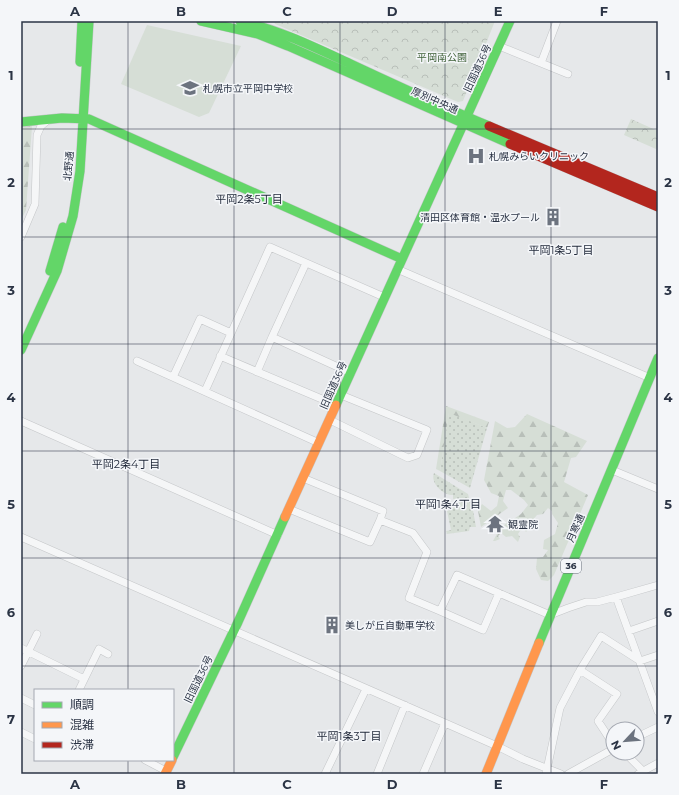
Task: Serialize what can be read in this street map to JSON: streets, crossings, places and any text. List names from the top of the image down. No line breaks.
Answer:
{"streets":{"main road":["旧国道36号","厚別中央通","北野通","月寒通","36"]},"crossings":[["旧国道36号","厚別中央通"]],"districts":["平岡2条5丁目","平岡1条5丁目","平岡2条4丁目","平岡1条4丁目","平岡1条3丁目"],"parks":["平岡南公園"],"places":{"school or university":["札幌市立平岡中学校"],"hospital":["札幌みらいクリニック"],"building":["清田区体育館・温水プール","美しが丘自動車学校"],"temple":["観霊院"]},"legend":["順調","混雑","渋滞"],"north":"bottom left","grid":{"columns":["A","B","C","D","E","F"],"rows":["1","2","3","4","5","6","7"]}}
